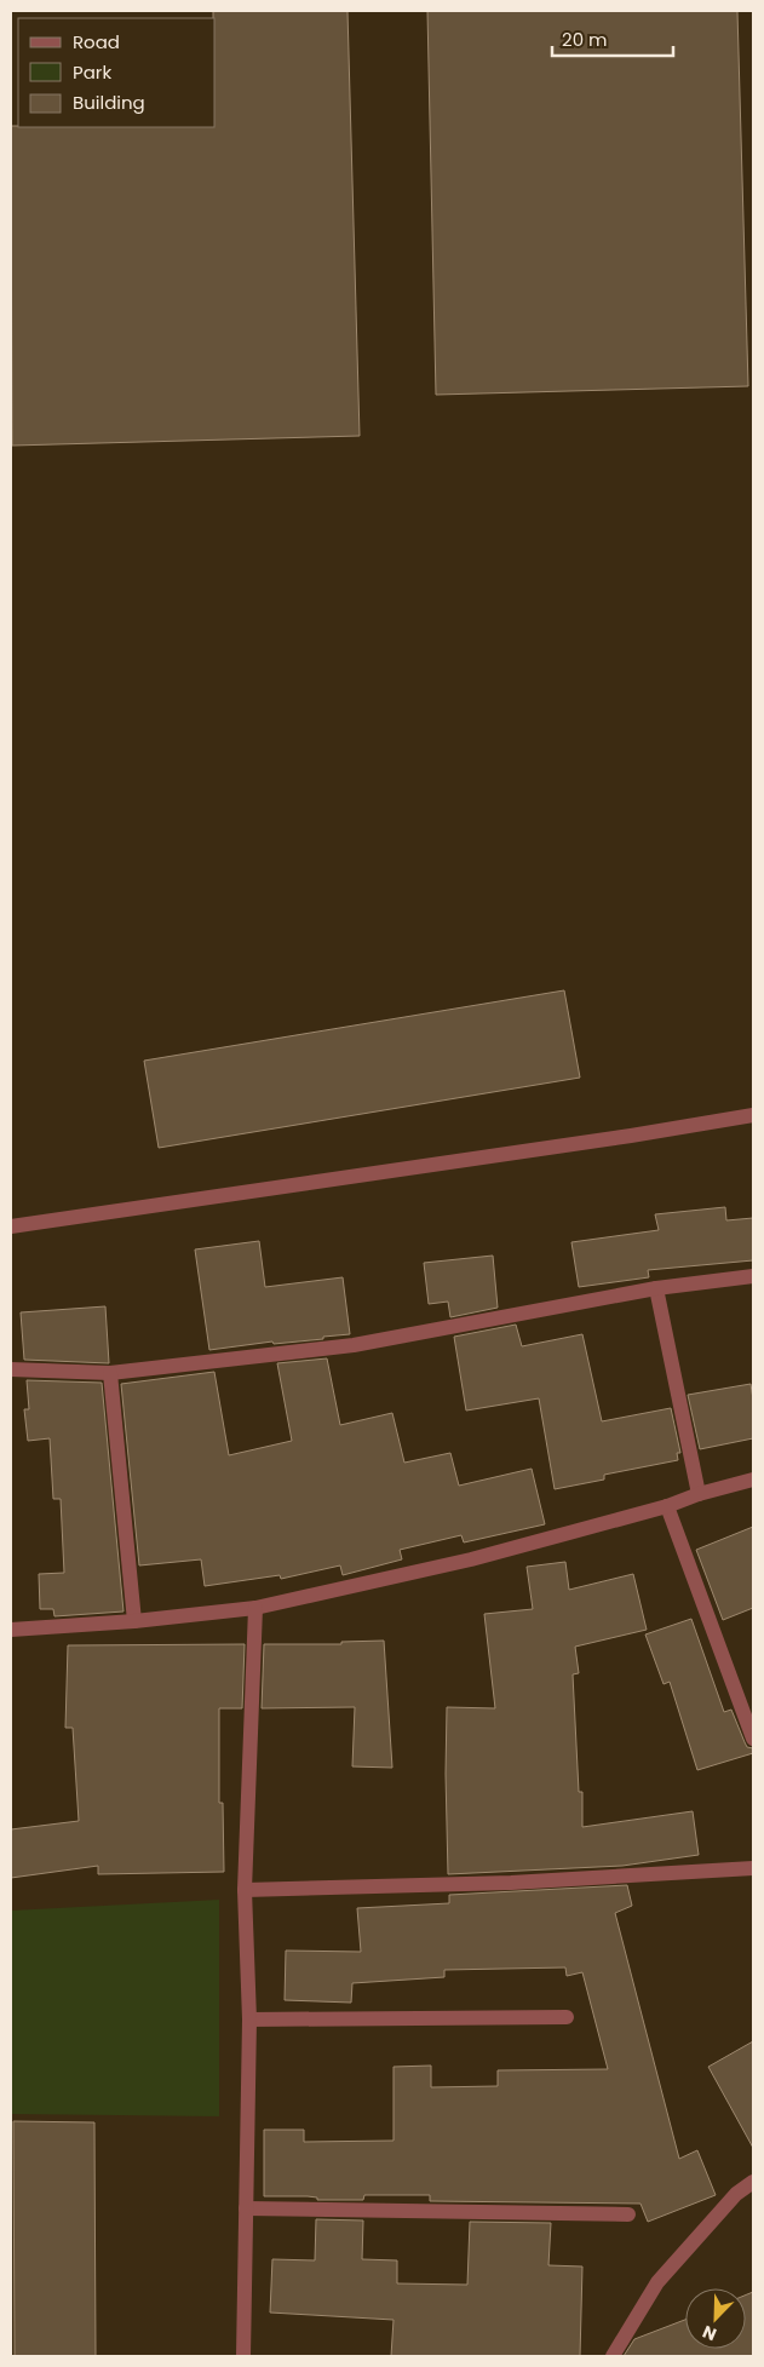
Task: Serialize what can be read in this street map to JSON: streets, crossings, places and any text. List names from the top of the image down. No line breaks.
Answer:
{"legend":["Road","Park","Building"],"scale_bar":"20 m","north":"bottom left"}
